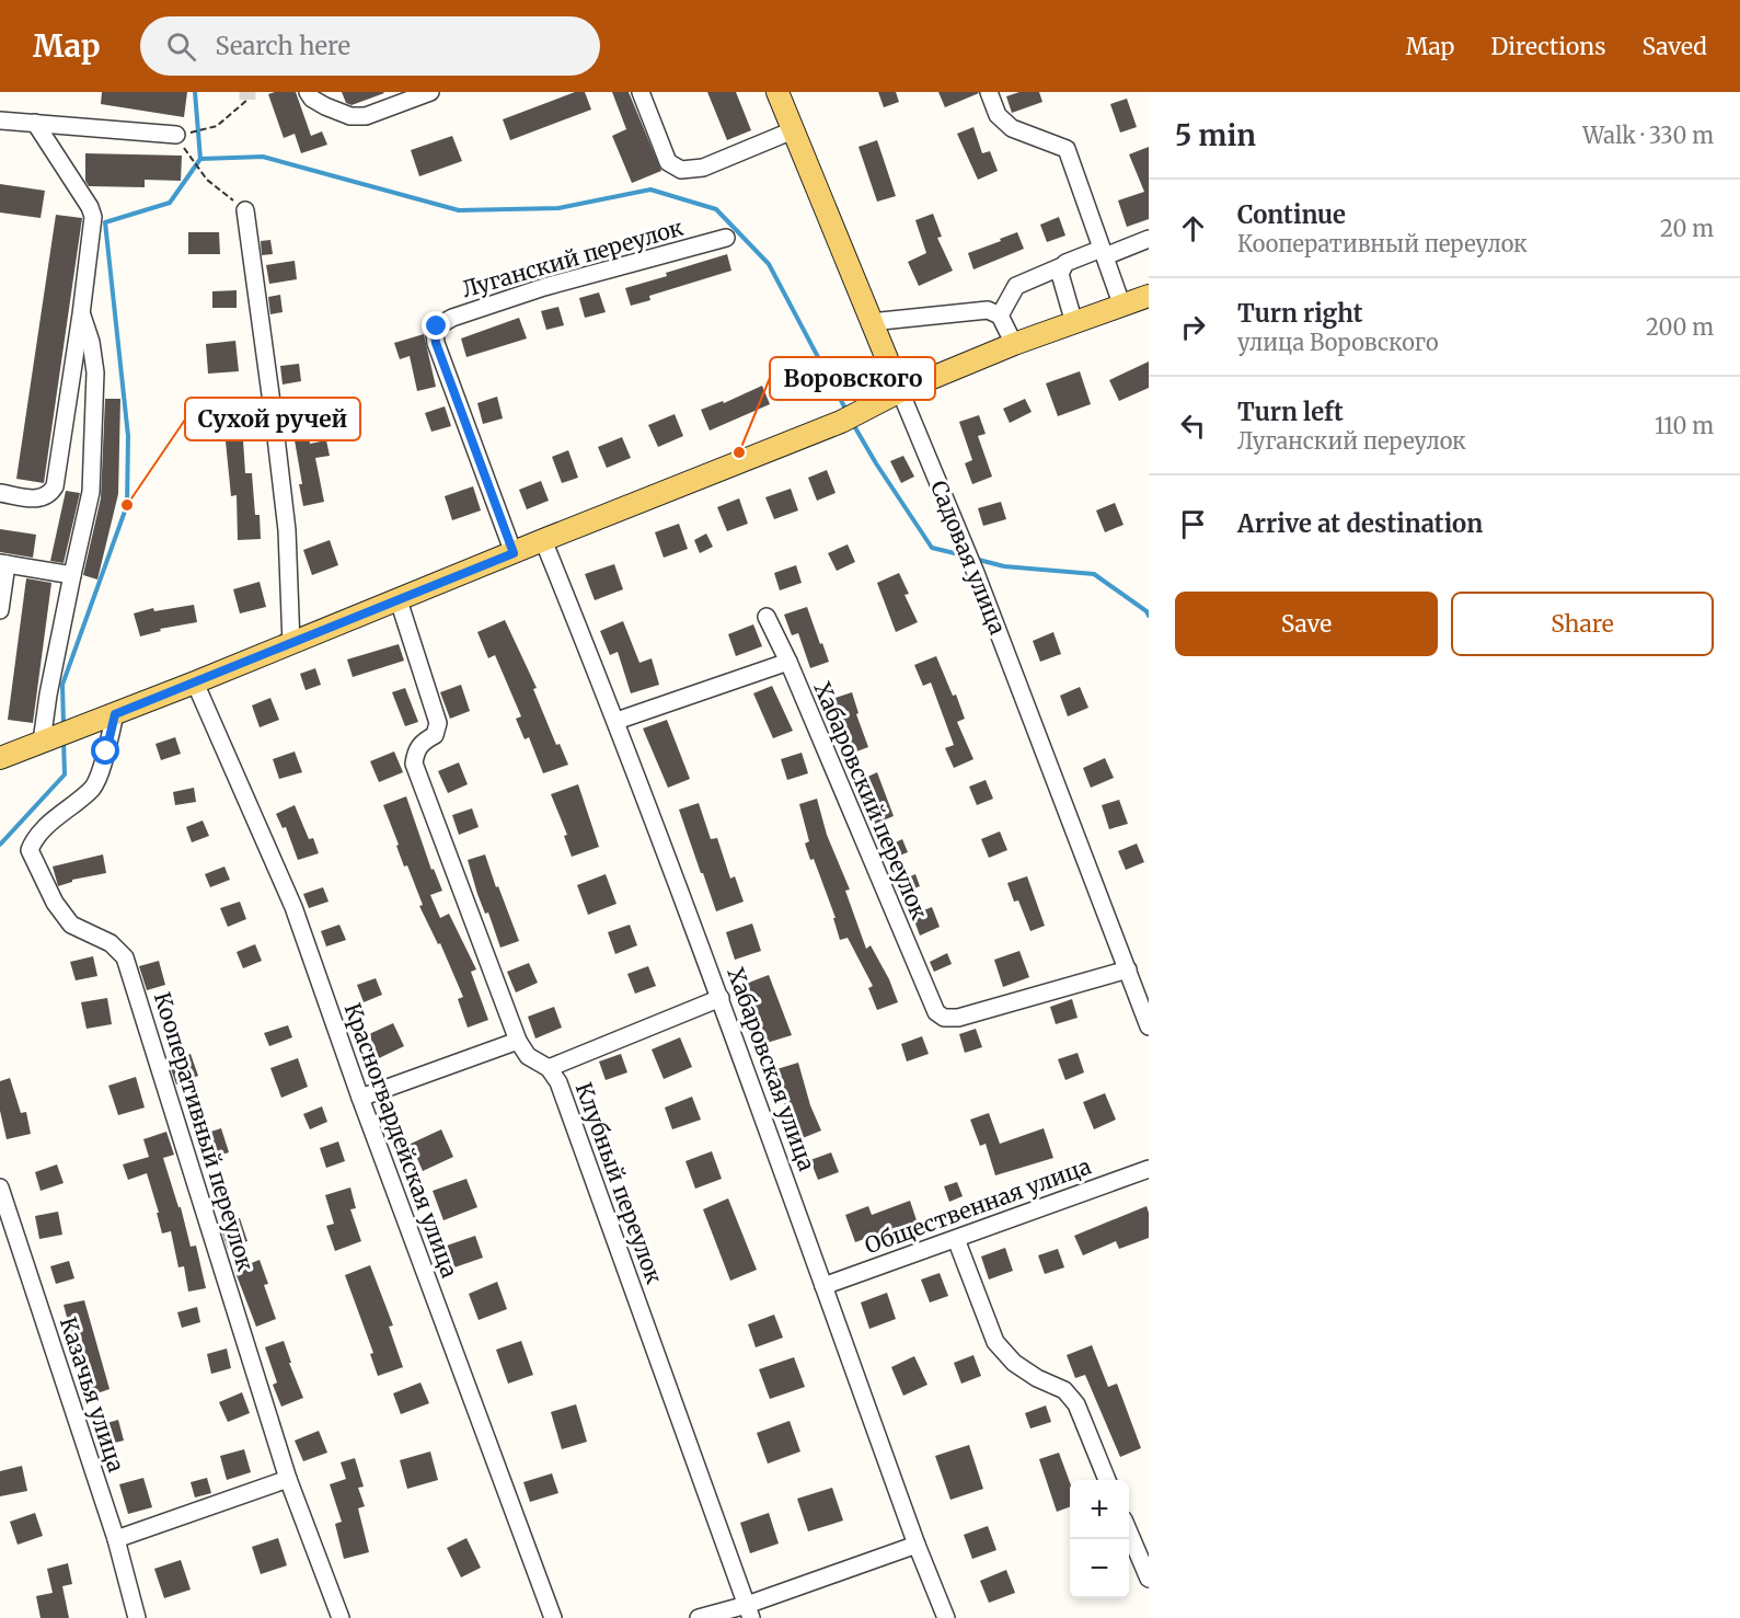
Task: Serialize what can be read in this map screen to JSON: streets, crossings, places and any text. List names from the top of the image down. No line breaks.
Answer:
{"streets":{"main road":["Садовая улица"],"street":["Луганский переулок","Хабаровский переулок","Хабаровская улица","Кооперативный переулок","Красногвардейская улица","Клубный переулок","Общественная улица","Казачья улица"]},"crossings":[["Садовая улица","Хабаровский переулок"],["Хабаровская улица","Общественная улица"]],"places":["Воровского","Сухой ручей"],"page":{"header":"Map","search":"Search here","nav":["Map","Directions","Saved"],"heading":["5 min","Walk · 330 m"],"list":[["Continue","Кооперативный переулок","20 m"],["Turn right","улица Воровского","200 m"],["Turn left","Луганский переулок","110 m"],"Arrive at destination"],"buttons":["Save","Share"],"map_buttons":["+","−"]}}
